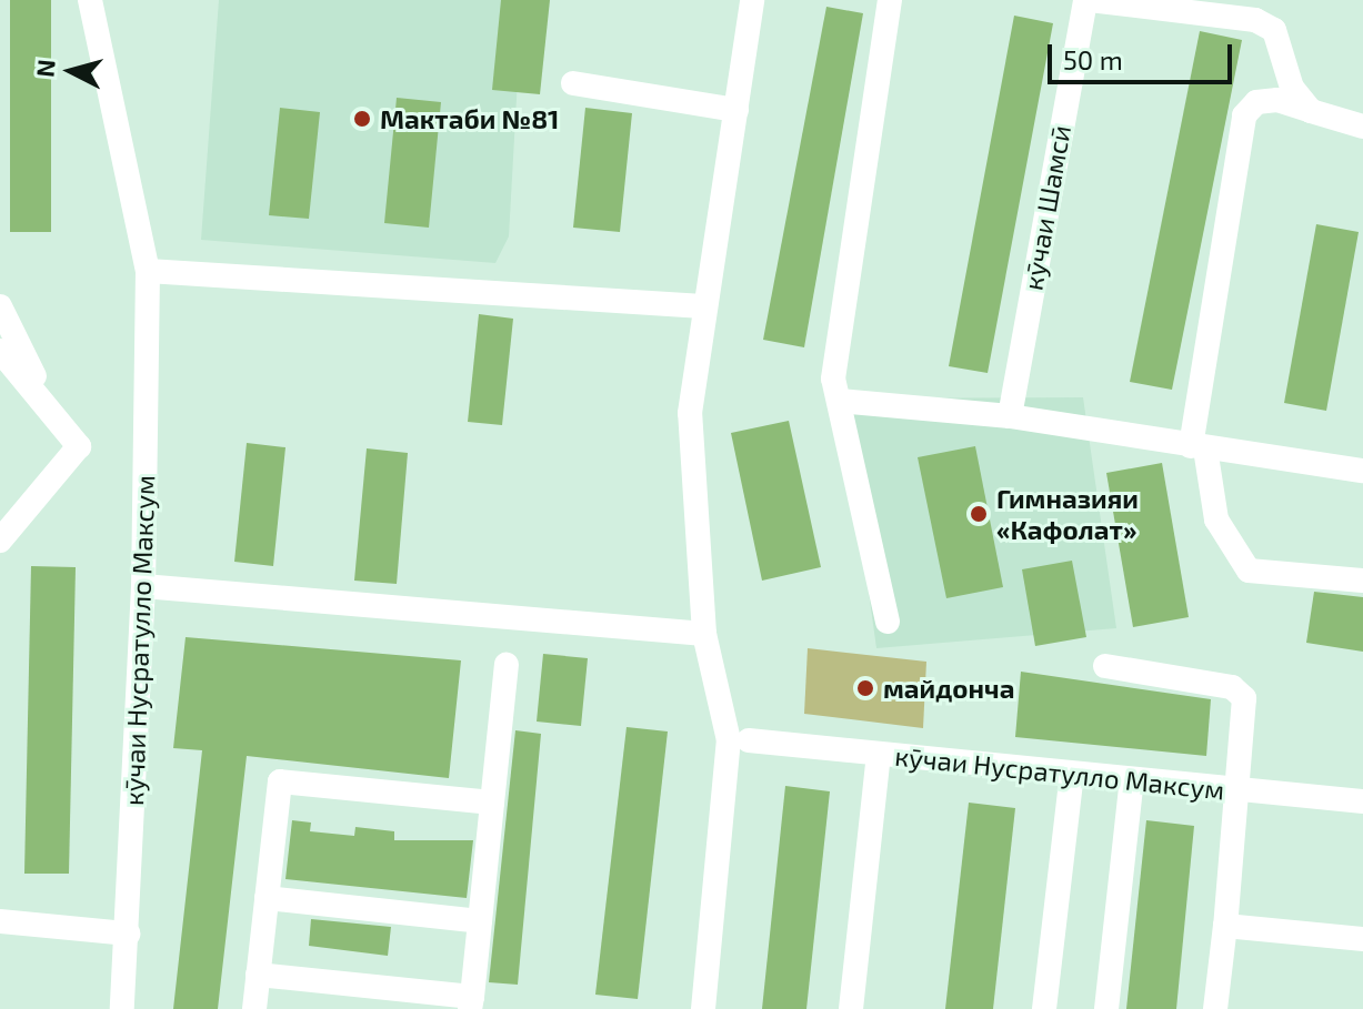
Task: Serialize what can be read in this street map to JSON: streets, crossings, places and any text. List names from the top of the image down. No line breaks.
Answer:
{"streets":{"lane":["кӯчаи Шамсӣ","кӯчаи Нусратулло Максум"]},"places":["Мактаби №81","Гимназияи «Кафолат»","майдонча"],"scale_bar":"50 m","north":"left"}
